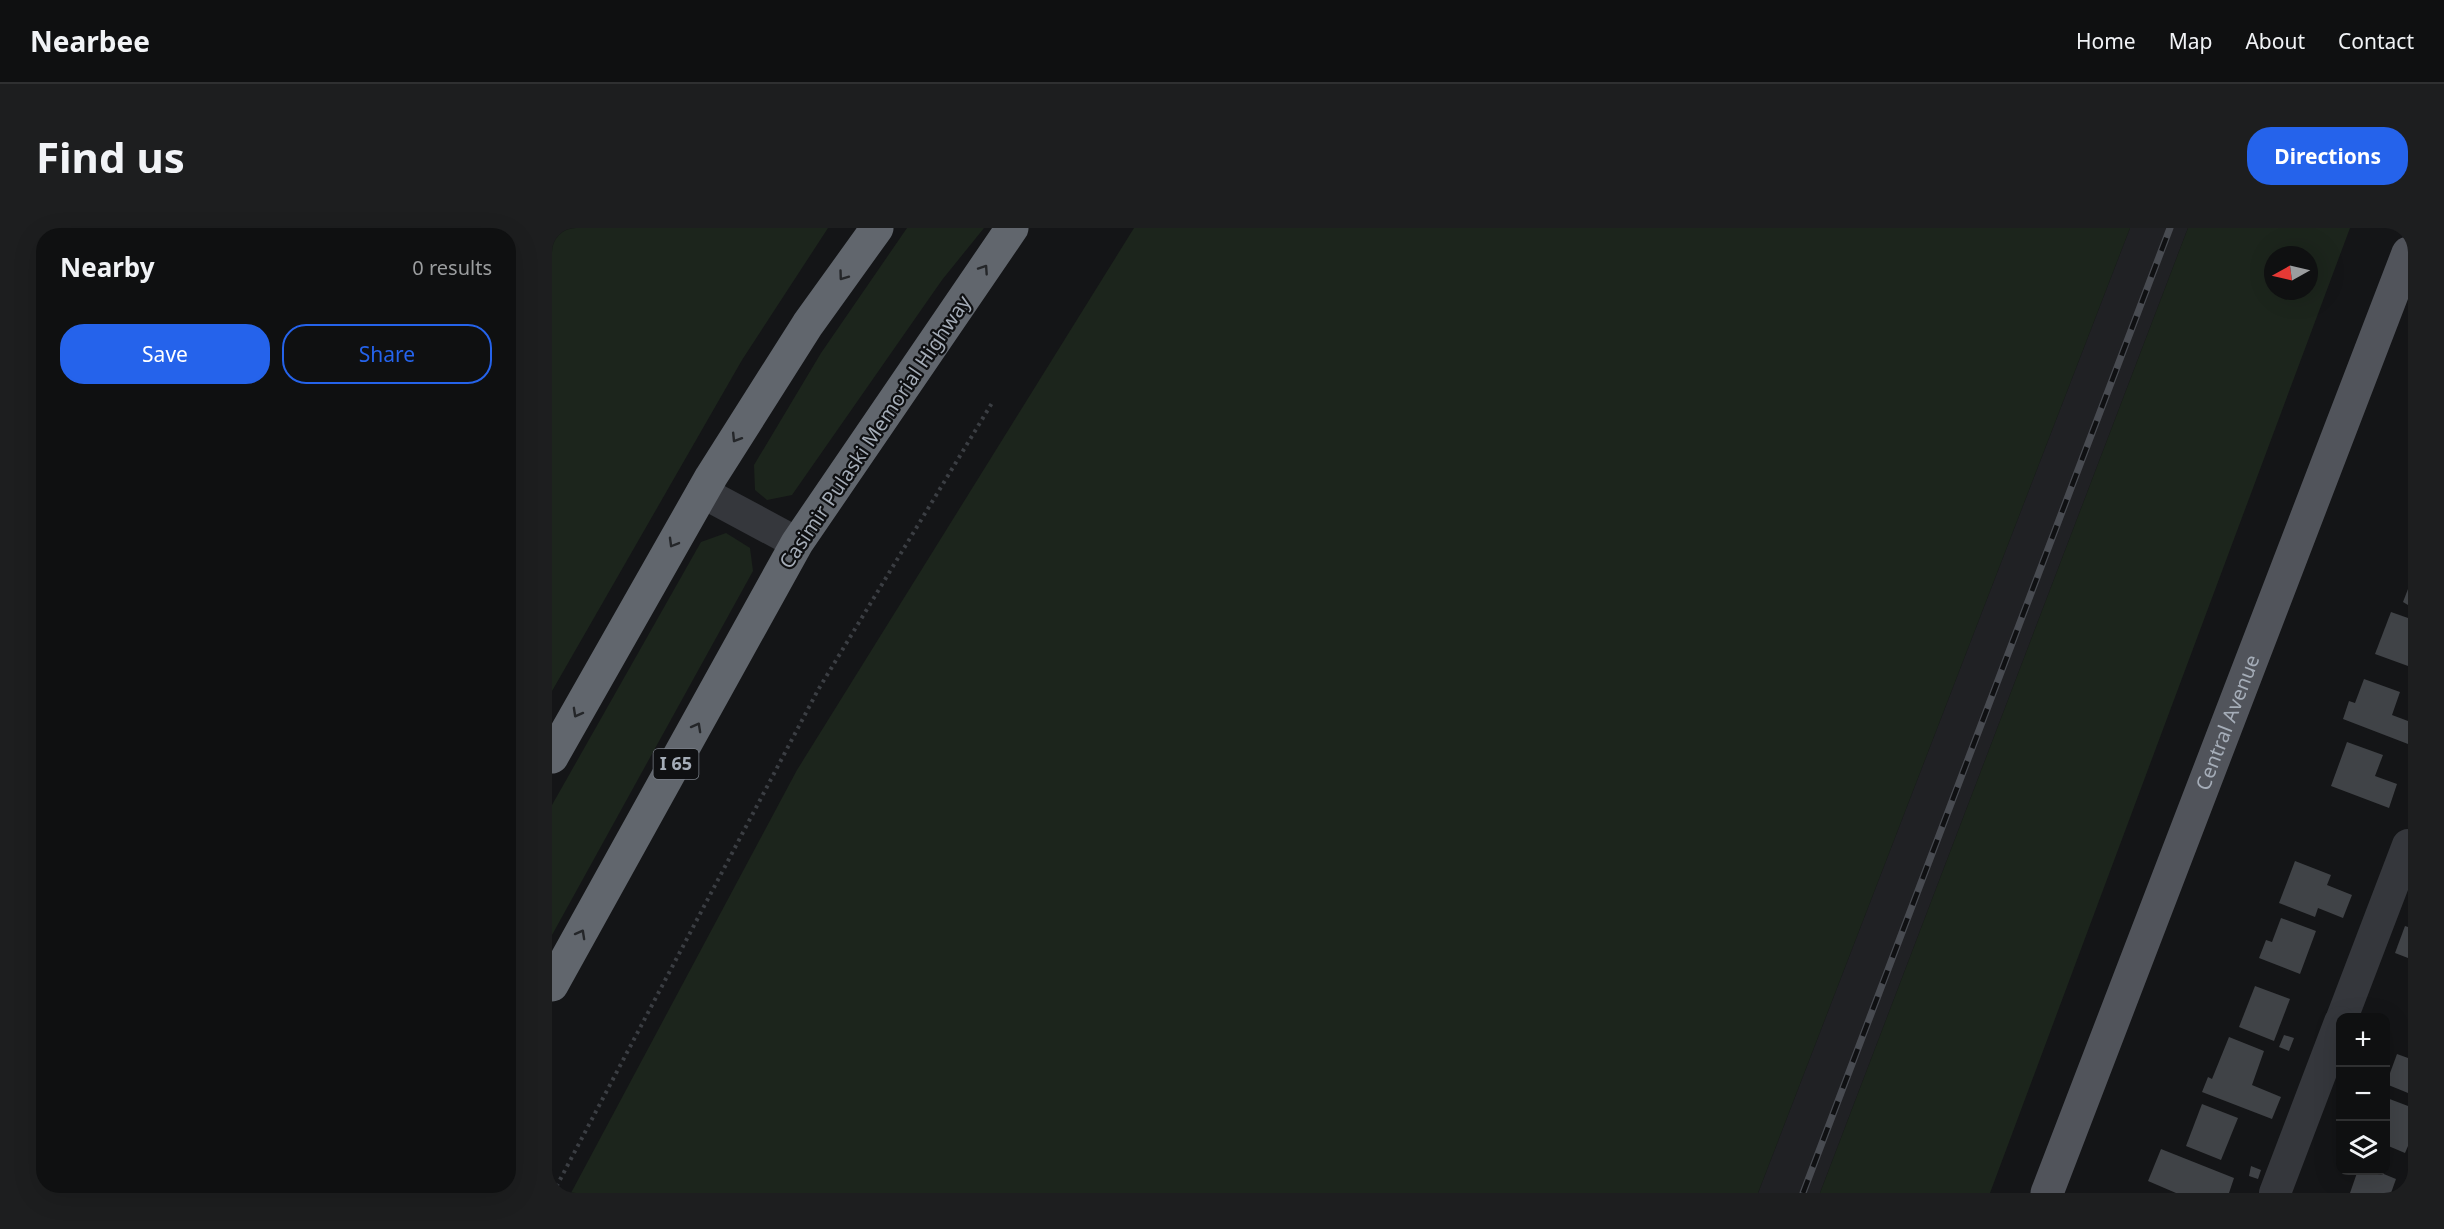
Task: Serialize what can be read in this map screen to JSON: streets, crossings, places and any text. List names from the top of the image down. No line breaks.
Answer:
{"streets":{"highway":["Casimir Pulaski Memorial Highway","I 65"],"main road":["Central Avenue"]},"north":"left","page":{"header":"Nearbee","nav":["Home","Map","About","Contact"],"buttons":["Directions",["Save","Share"]],"title":"Find us","heading":["Nearby","0 results"],"map_buttons":["+","−"]}}
